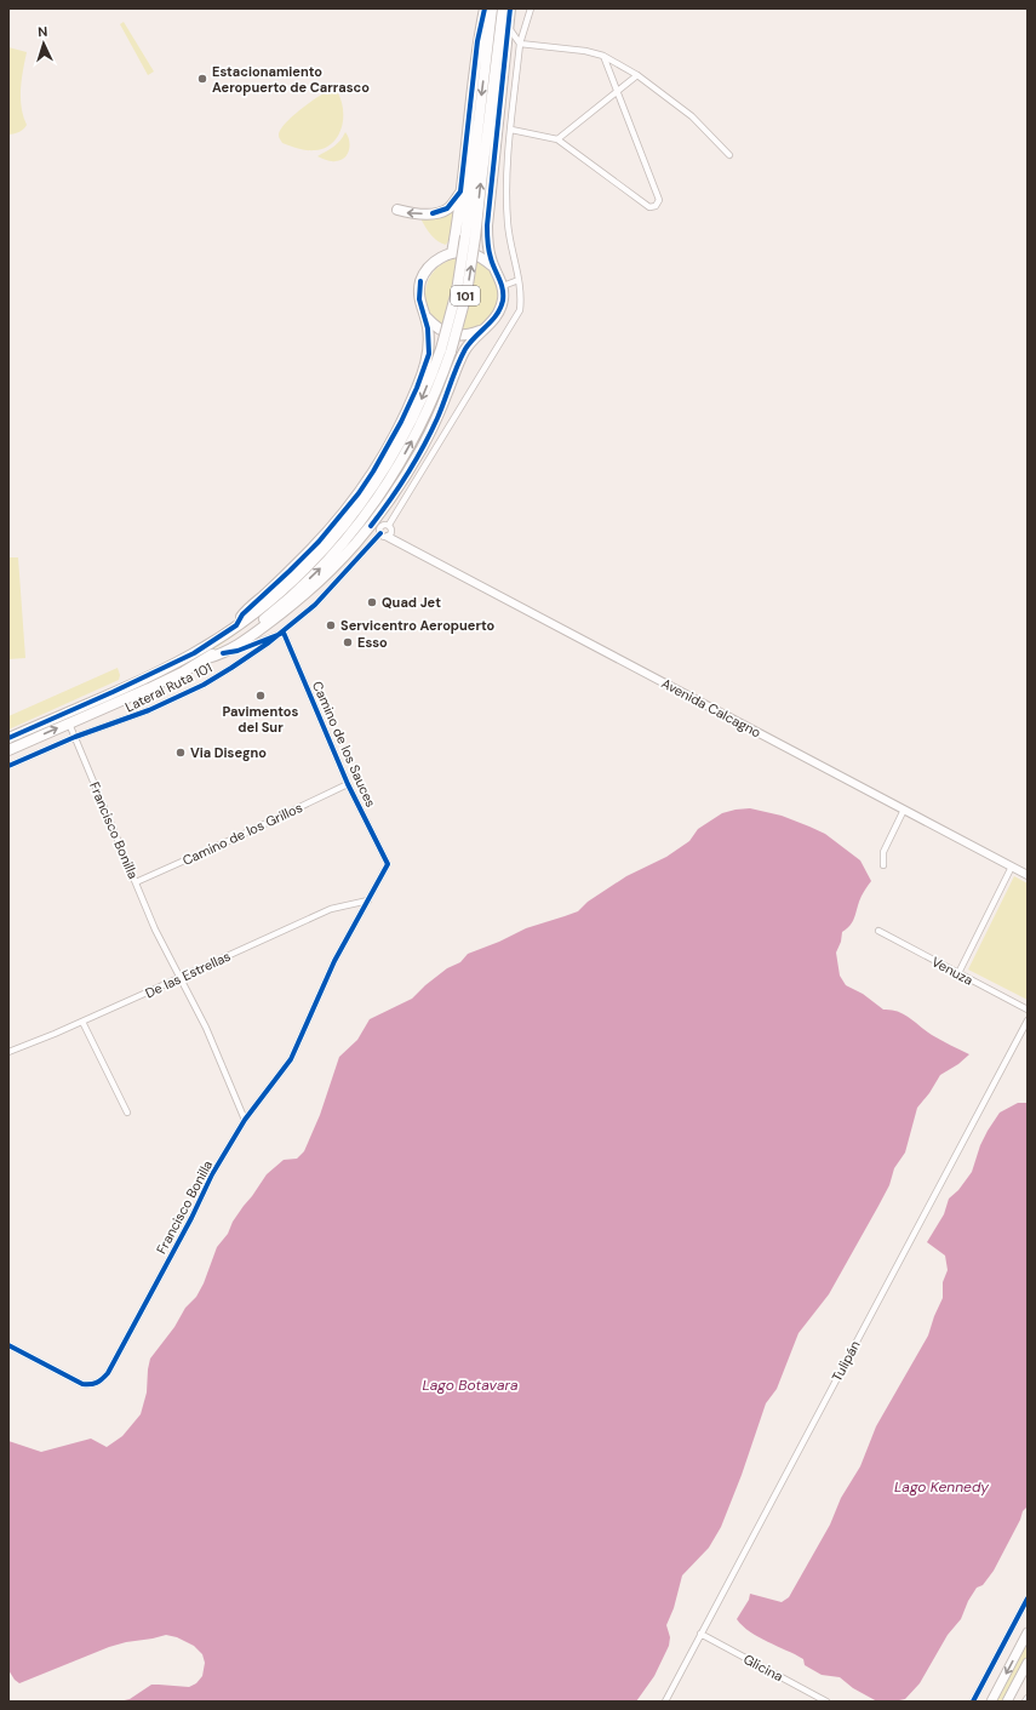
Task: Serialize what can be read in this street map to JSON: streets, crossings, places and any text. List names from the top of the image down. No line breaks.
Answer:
{"streets":{"highway":["101"],"street":["Lateral Ruta 101","Avenida Calcagno","Camino de los Sauces","Francisco Bonilla","Camino de los Grillos","Venuza","De las Estrellas","Tulipán","Glicina"]},"crossings":[["101","Francisco Bonilla"],["Lateral Ruta 101","Avenida Calcagno"],["Lateral Ruta 101","Camino de los Sauces"],["Lateral Ruta 101","Francisco Bonilla"],["Camino de los Sauces","Francisco Bonilla"],["Camino de los Sauces","Camino de los Grillos"],["Francisco Bonilla","Camino de los Grillos"],["Francisco Bonilla","De las Estrellas"],["Tulipán","Glicina"]],"water":["Lago Botavara","Lago Kennedy"],"places":["Estacionamiento Aeropuerto de Carrasco","Quad Jet","Servicentro Aeropuerto","Esso","Pavimentos del Sur","Via Disegno"],"north":"top"}
